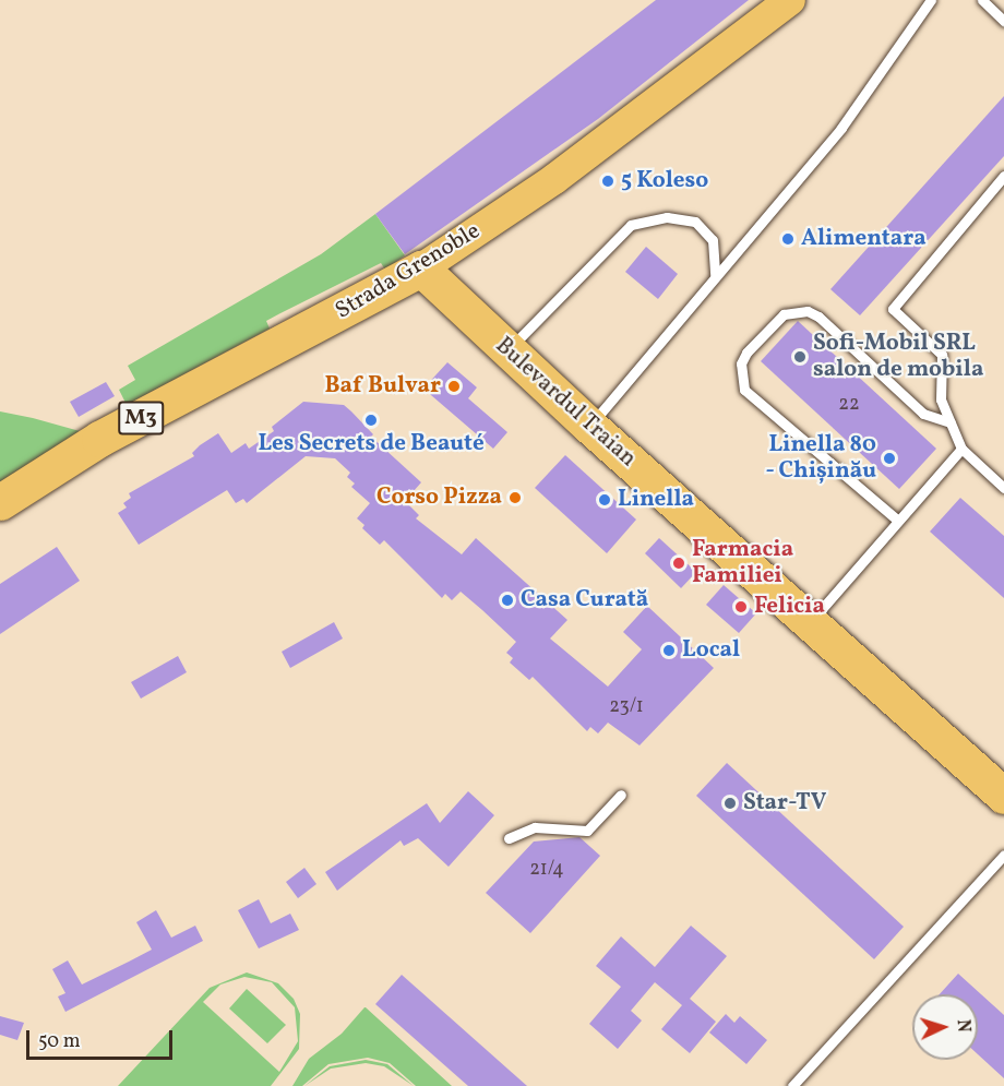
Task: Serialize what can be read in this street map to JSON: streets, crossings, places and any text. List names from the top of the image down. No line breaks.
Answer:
{"streets":{"highway":["Strada Grenoble","Bulevardul Traian","M3"]},"crossings":[["Strada Grenoble","Bulevardul Traian"]],"places":["5 Koleso","Alimentara","Sofi-Mobil SRL salon de mobila","Baf Bulvar","Les Secrets de Beauté","Linella 80 - Chișinău","Corso Pizza","Linella","Farmacia Familiei","Casa Curată","Felicia","Local","Star-TV"],"house_numbers":["22","23/1","21/4"],"scale_bar":"50 m","north":"right"}
